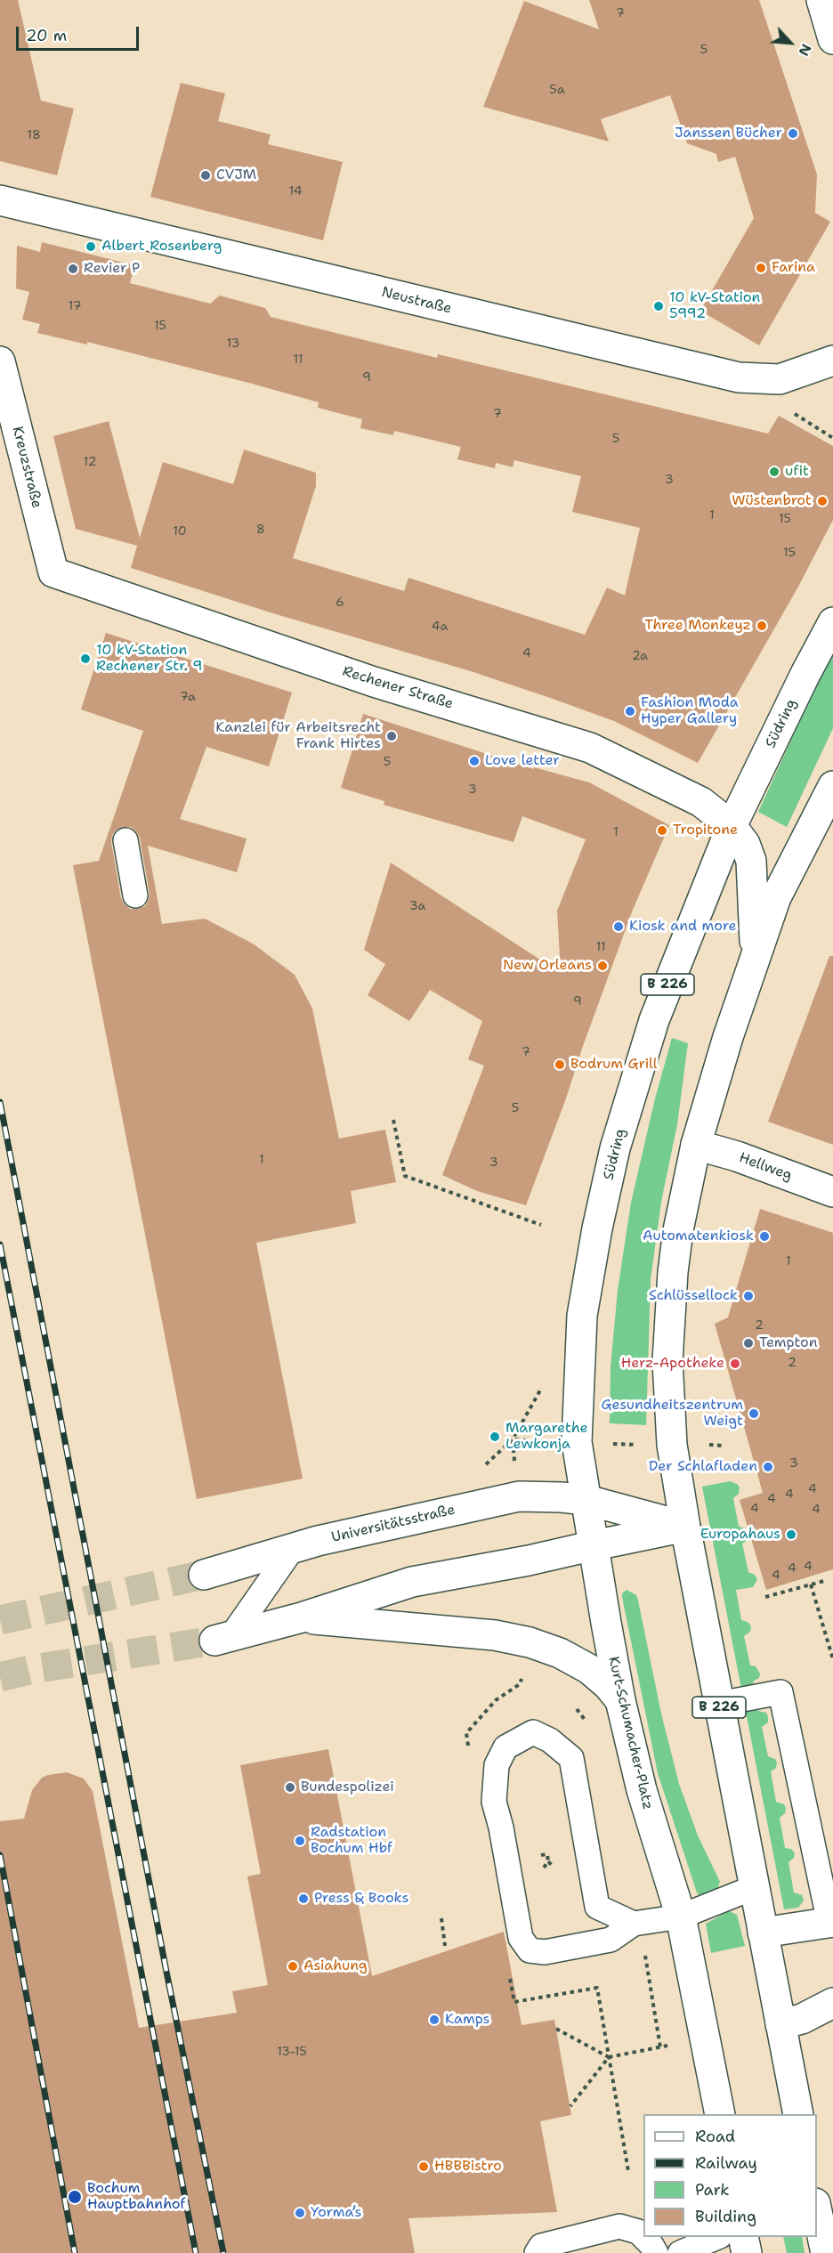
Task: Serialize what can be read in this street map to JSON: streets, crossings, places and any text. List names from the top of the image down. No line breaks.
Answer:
{"streets":{"main road":["Neustraße","Kreuzstraße","Rechener Straße","Südring","B 226","Hellweg","Universitätsstraße","Kurt-Schumacher-Platz"]},"crossings":[["Kreuzstraße","Rechener Straße"],["Rechener Straße","Südring"],["Südring","Universitätsstraße"],["Südring","Kurt-Schumacher-Platz"],["B 226","Hellweg"],["Universitätsstraße","Kurt-Schumacher-Platz"]],"places":["Janssen Bücher","CVJM","Albert Rosenberg","Farina","Revier P","10 kV-Station 5992","ufit","Wüstenbrot","Three Monkeyz","10 kV-Station Rechener Str. 9","Fashion Moda Hyper Gallery","Kanzlei für Arbeitsrecht Frank Hirtes","Love letter","Tropitone","Kiosk and more","New Orleans","Bodrum Grill","Automatenkiosk","Schlüssellock","Tempton","Herz-Apotheke","Gesundheitszentrum Weigt","Margarethe Lewkonja","Der Schlafladen","Europahaus","Bundespolizei","Radstation Bochum Hbf","Press & Books","Asiahung","Kamps","HBBBistro","Bochum Hauptbahnhof","Yorma’s"],"house_numbers":["7","5","5a","18","14","17","15","13","11","9","7","5","12","3","1","15","8","10","15","6","4a","4","2a","7a","5","3","1","3a","11","9","7","5","1","3","1","2","2","3","4","4","4","4","4","4","4","4","13-15"],"legend":["Road","Railway","Park","Building"],"scale_bar":"20 m","north":"bottom right"}
